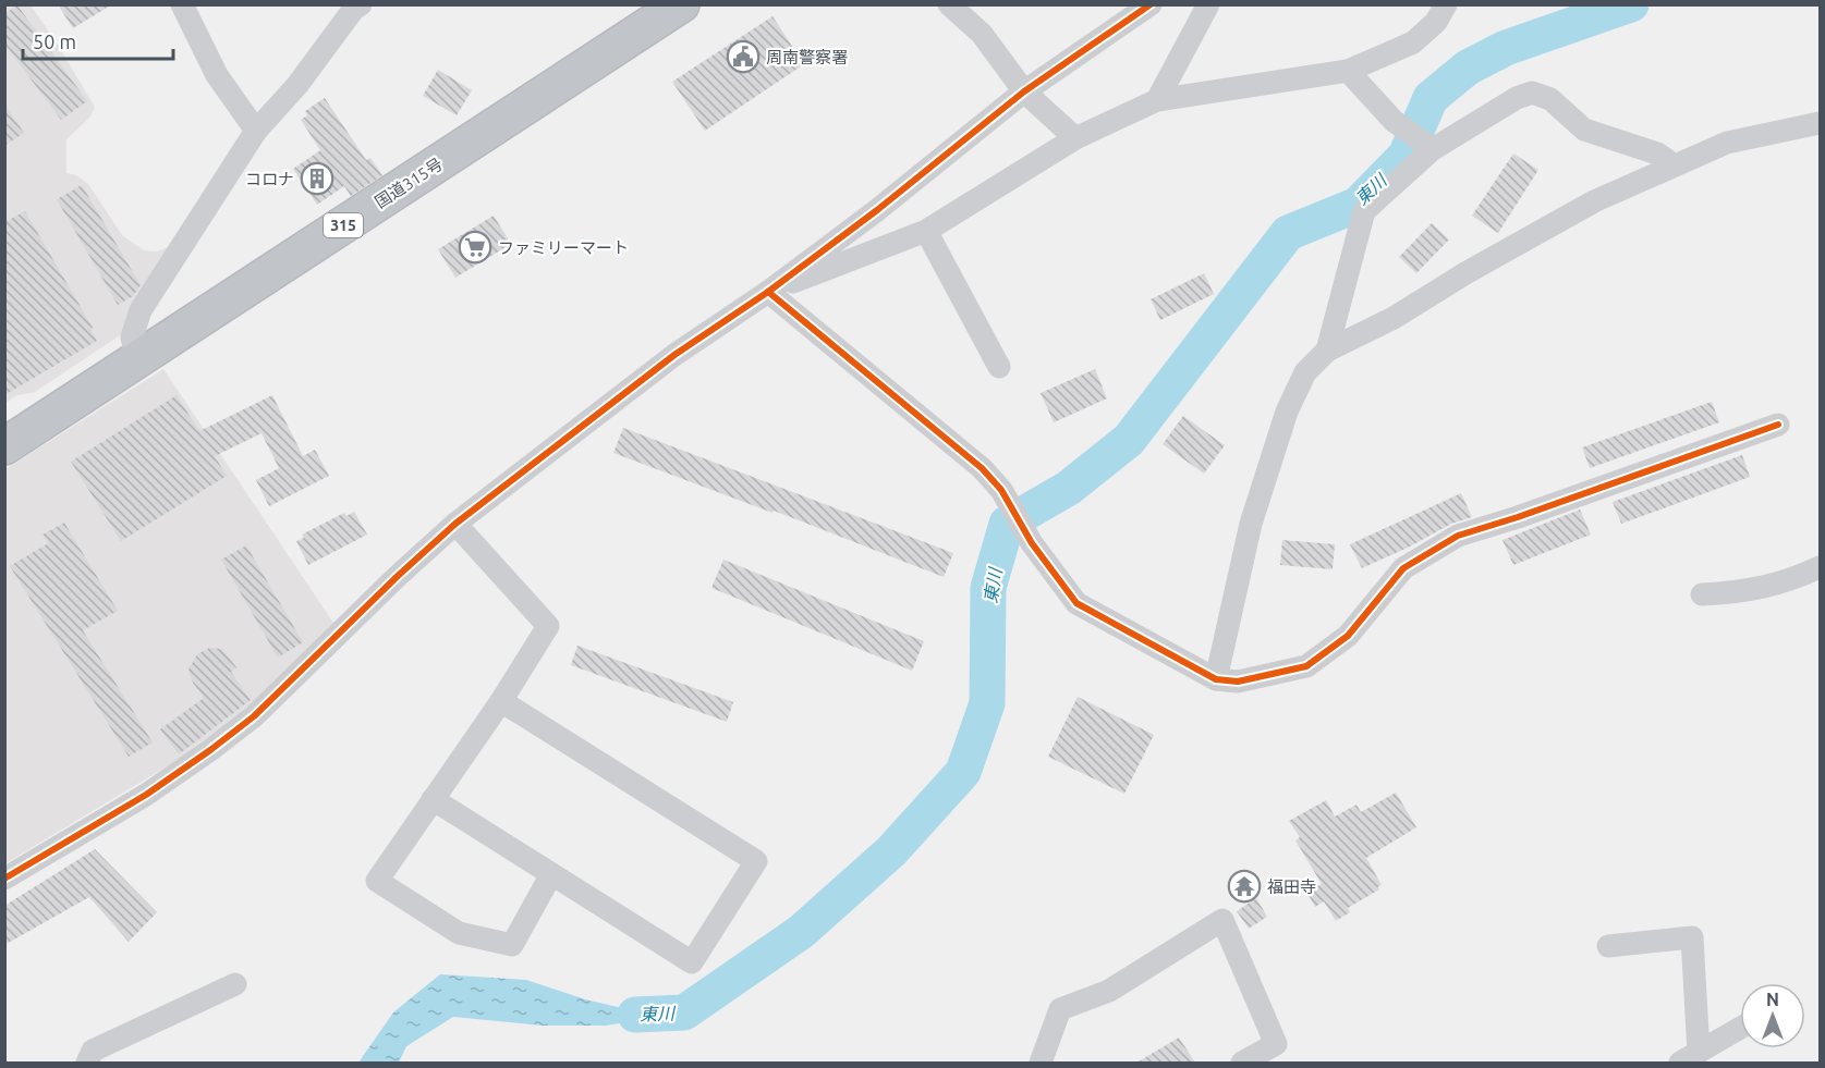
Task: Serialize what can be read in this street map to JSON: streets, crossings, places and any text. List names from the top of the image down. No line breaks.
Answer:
{"streets":{"highway":["国道315号","315"]},"water":["東川"],"places":{"public building":["周南警察署"],"building":["コロナ"],"supermarket":["ファミリーマート"],"temple":["福田寺"]},"scale_bar":"50 m","north":"top"}
